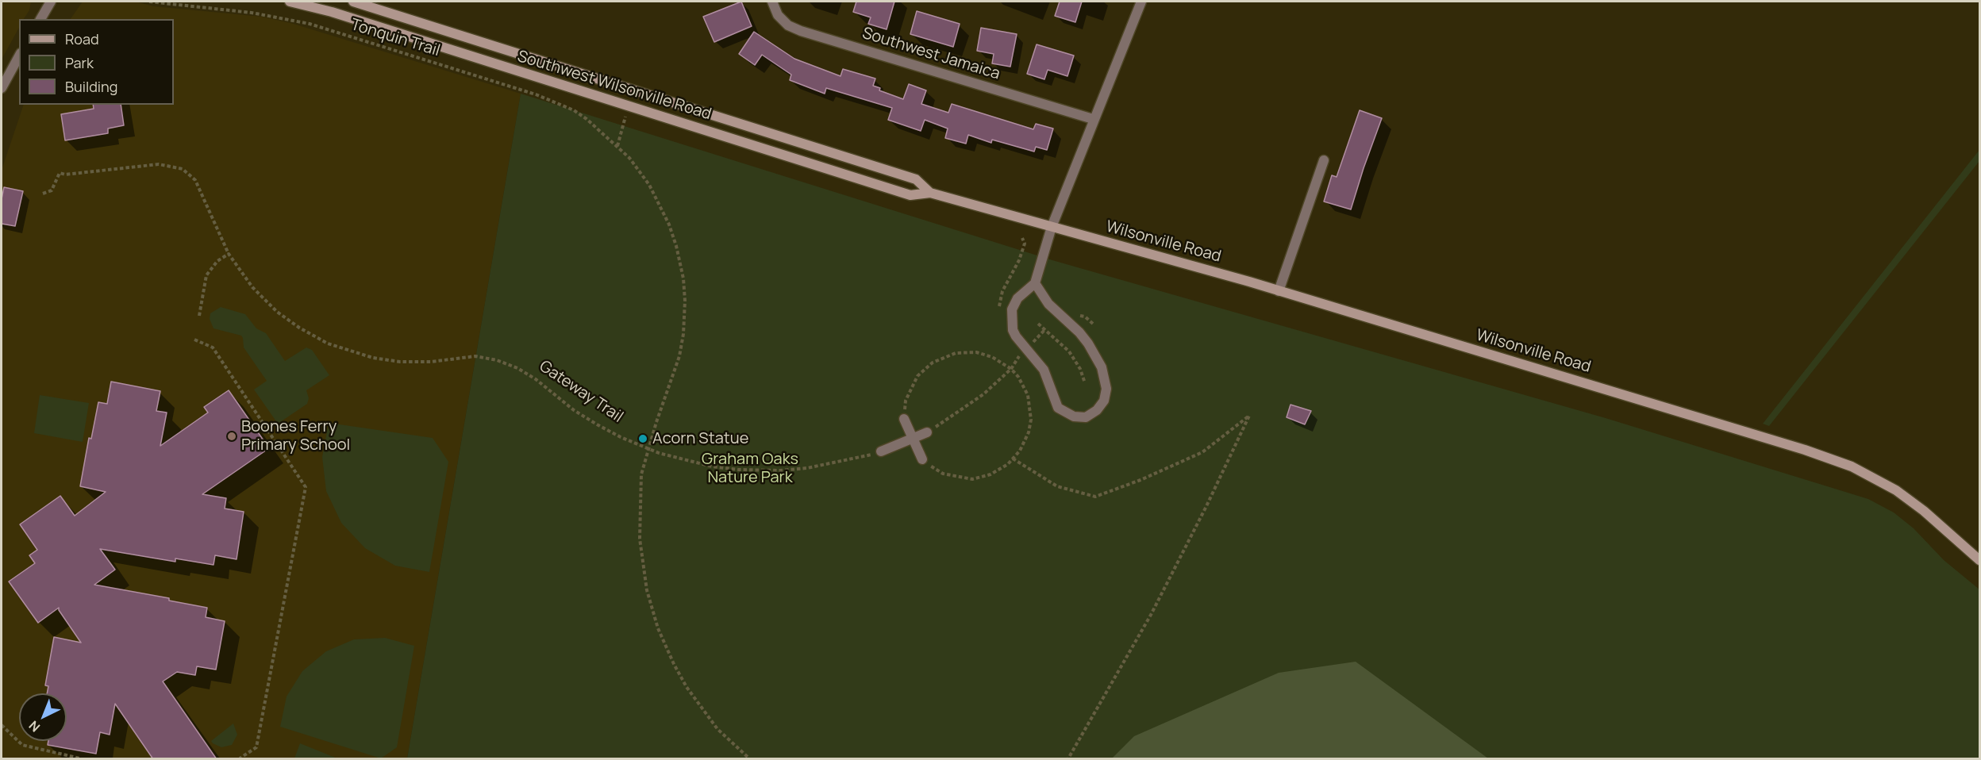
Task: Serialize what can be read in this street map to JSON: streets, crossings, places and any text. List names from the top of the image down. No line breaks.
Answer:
{"streets":{"main road":["Southwest Wilsonville Road","Wilsonville Road"],"street":["Southwest Jamaica"],"path":["Tonquin Trail","Gateway Trail"]},"crossings":[["Tonquin Trail","Gateway Trail"],["Southwest Wilsonville Road","Wilsonville Road"]],"parks":["Graham Oaks Nature Park"],"places":["Boones Ferry Primary School","Acorn Statue"],"legend":["Road","Park","Building"],"north":"bottom left"}
